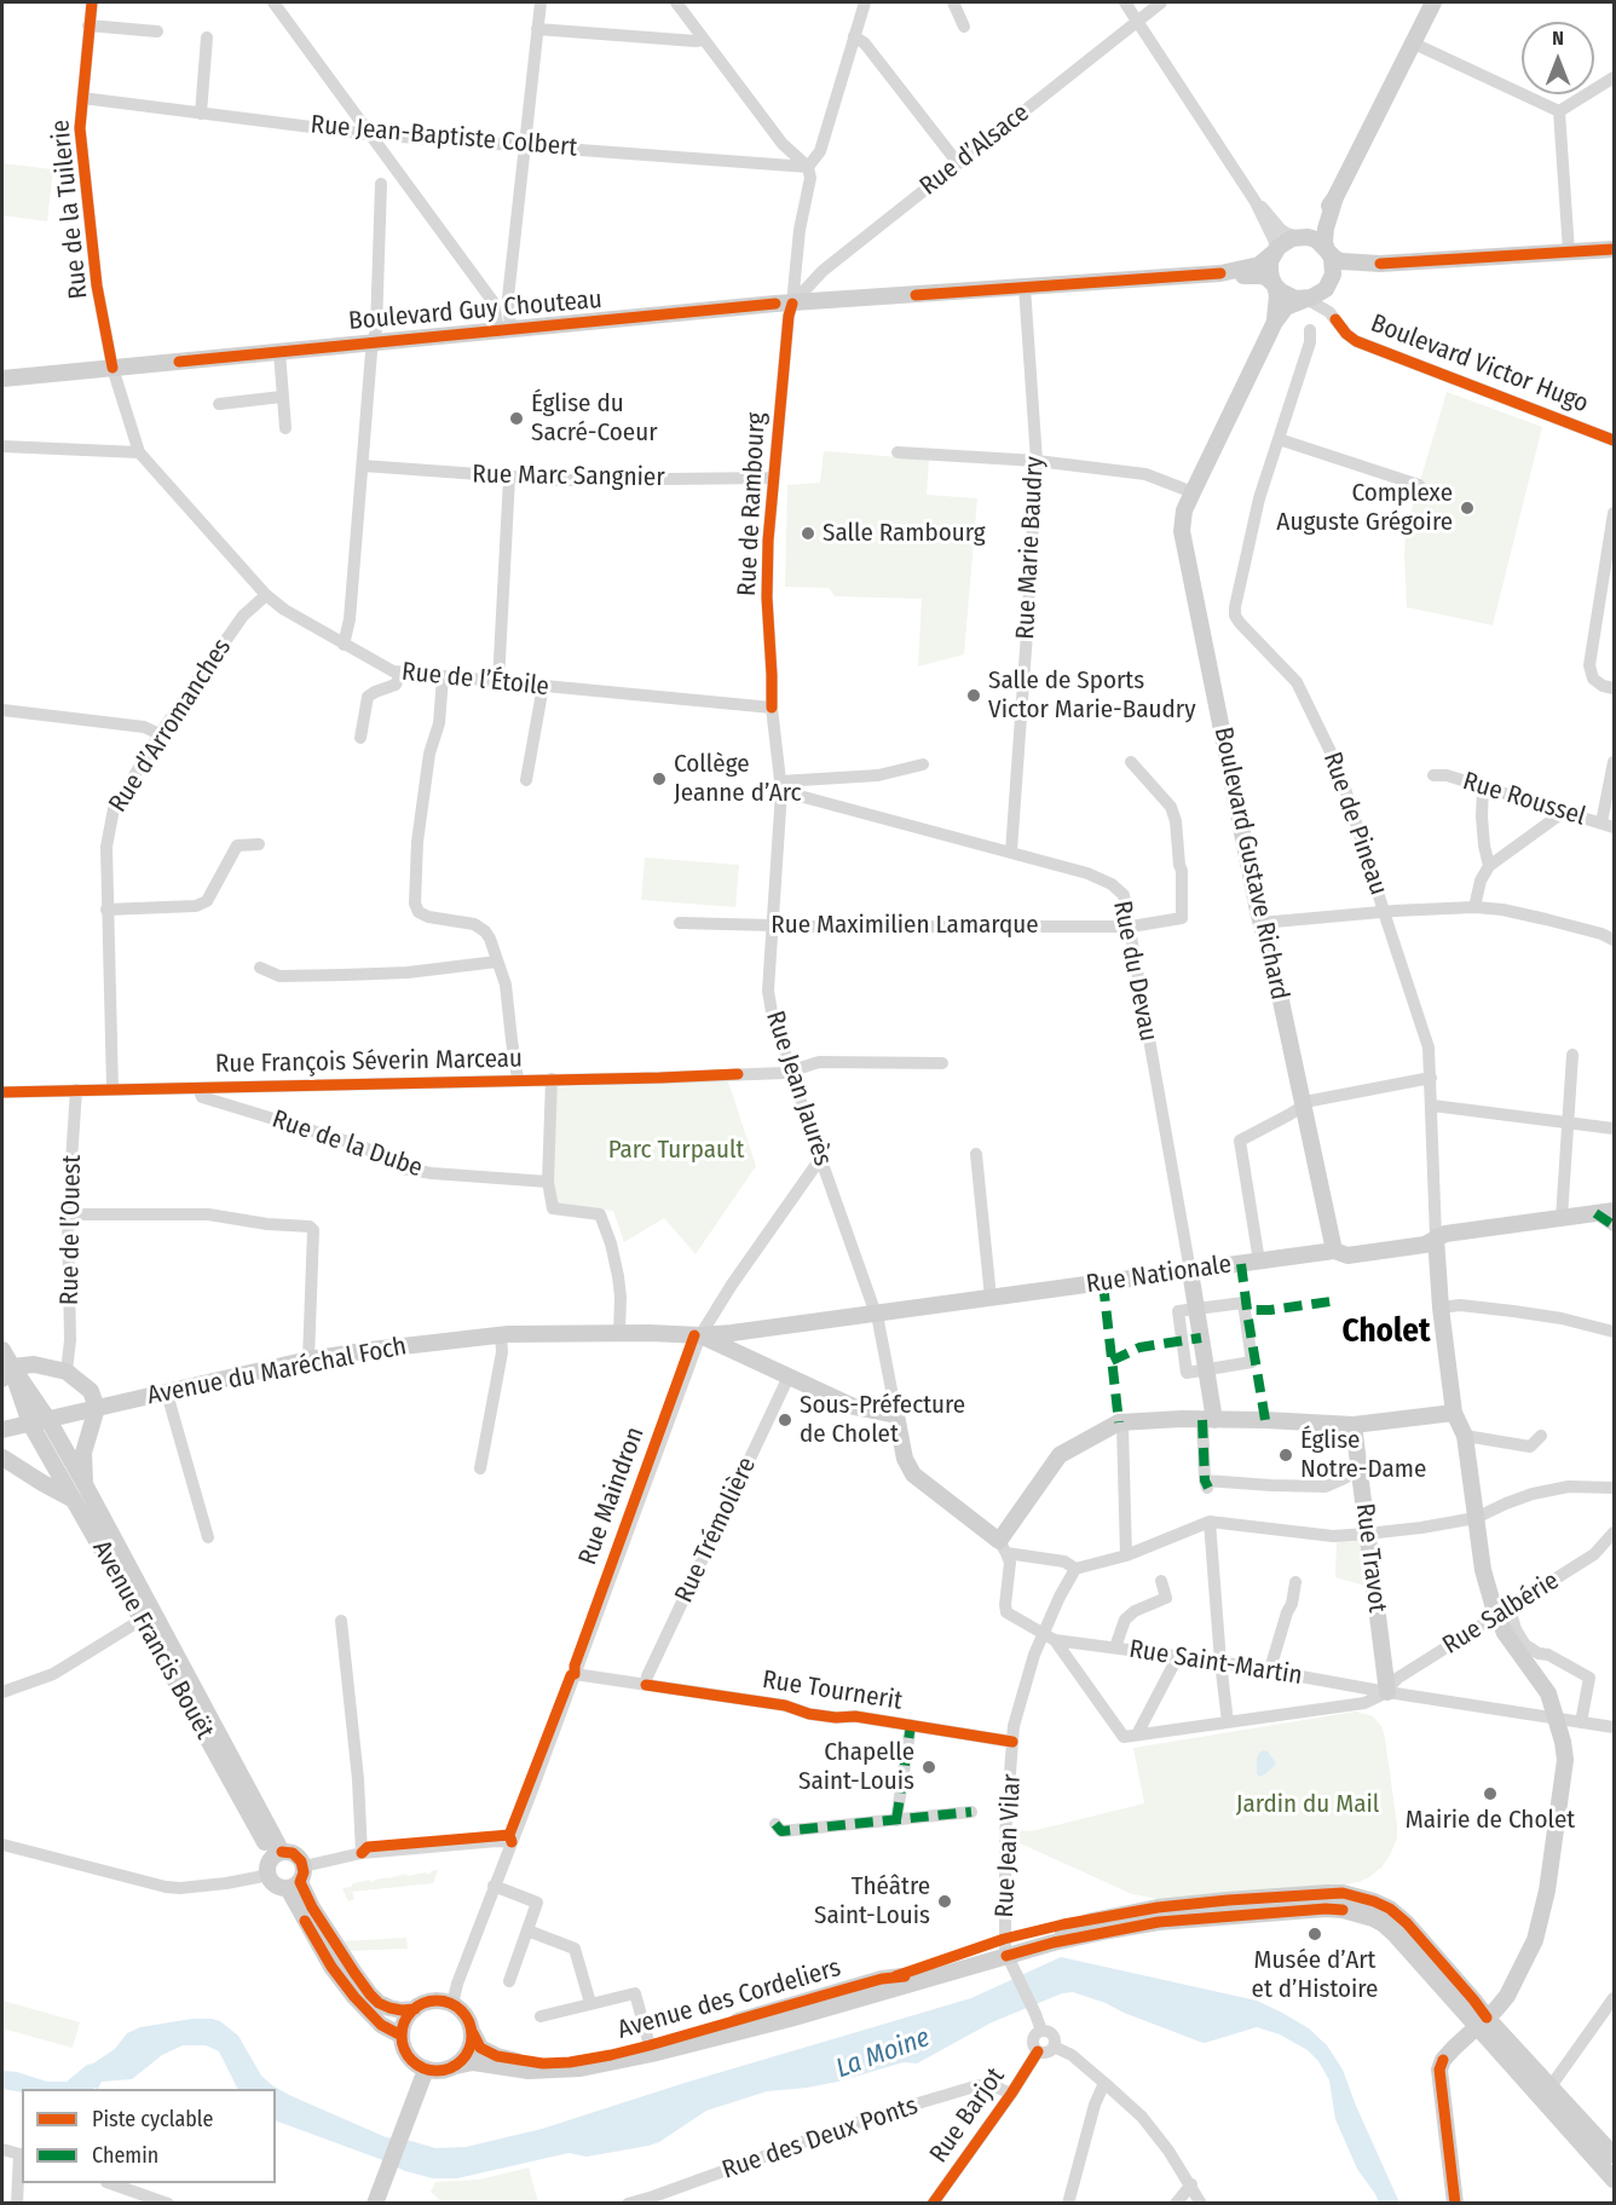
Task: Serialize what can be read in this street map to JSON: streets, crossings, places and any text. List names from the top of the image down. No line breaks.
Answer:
{"streets":{"main road":["Boulevard Guy Chouteau","Boulevard Gustave Richard","Rue Nationale","Avenue du Maréchal Foch","Rue Travot","Avenue Francis Bouët","Avenue des Cordeliers"],"street":["Rue Jean-Baptiste Colbert","Rue d’Alsace","Rue de la Tuilerie","Boulevard Victor Hugo","Rue Marc Sangnier","Rue de Rambourg","Rue Marie Baudry","Rue de l’Étoile","Rue d’Arromanches","Rue Roussel","Rue de Pineau","Rue Maximilien Lamarque","Rue du Devau","Rue François Séverin Marceau","Rue Jean Jaurès","Rue de la Dube","Rue de l’Ouest","Rue Maindron","Rue Trémolière","Rue Salbérie","Rue Saint-Martin","Rue Tournerit","Rue Jean Vilar","Rue Barjot","Rue des Deux Ponts"]},"crossings":[["Rue Jean-Baptiste Colbert","Rue de la Tuilerie"],["Rue Jean-Baptiste Colbert","Rue de Rambourg"],["Rue d’Alsace","Boulevard Guy Chouteau"],["Rue d’Alsace","Rue de Rambourg"],["Rue de la Tuilerie","Boulevard Guy Chouteau"],["Rue de la Tuilerie","Rue de l’Étoile"],["Boulevard Guy Chouteau","Rue de Rambourg"],["Boulevard Guy Chouteau","Rue Marie Baudry"],["Boulevard Victor Hugo","Boulevard Gustave Richard"],["Rue Marc Sangnier","Rue de Rambourg"],["Rue de Rambourg","Rue de l’Étoile"],["Rue de Rambourg","Rue Jean Jaurès"],["Rue Marie Baudry","Rue du Devau"],["Rue de l’Étoile","Rue d’Arromanches"],["Rue de l’Étoile","Rue Jean Jaurès"],["Rue d’Arromanches","Rue François Séverin Marceau"],["Boulevard Gustave Richard","Rue Nationale"],["Rue Maximilien Lamarque","Rue du Devau"],["Rue Maximilien Lamarque","Rue Jean Jaurès"],["Rue du Devau","Rue Jean Jaurès"],["Rue du Devau","Rue Nationale"],["Rue François Séverin Marceau","Rue Jean Jaurès"],["Rue François Séverin Marceau","Rue de la Dube"],["Rue François Séverin Marceau","Rue de l’Ouest"],["Rue Jean Jaurès","Rue Nationale"],["Rue Jean Jaurès","Rue Maindron"],["Rue Nationale","Avenue du Maréchal Foch"],["Rue Nationale","Rue Maindron"],["Avenue du Maréchal Foch","Rue Maindron"],["Avenue du Maréchal Foch","Avenue Francis Bouët"],["Rue Maindron","Rue Tournerit"],["Rue Maindron","Avenue des Cordeliers"],["Rue Trémolière","Rue Tournerit"],["Rue Travot","Rue Salbérie"],["Rue Travot","Rue Saint-Martin"],["Rue Salbérie","Rue Saint-Martin"],["Rue Saint-Martin","Rue Jean Vilar"],["Rue Tournerit","Rue Jean Vilar"],["Rue Jean Vilar","Avenue des Cordeliers"],["Rue Barjot","Rue des Deux Ponts"]],"districts":["Cholet"],"water":["La Moine"],"parks":["Parc Turpault","Jardin du Mail"],"places":["Église du Sacré-Coeur","Complexe Auguste Grégoire","Salle Rambourg","Salle de Sports Victor Marie-Baudry","Collège Jeanne d’Arc","Sous-Préfecture de Cholet","Église Notre-Dame","Chapelle Saint-Louis","Mairie de Cholet","Théâtre Saint-Louis","Musée d’Art et d’Histoire"],"legend":["Piste cyclable","Chemin"],"north":"top"}
